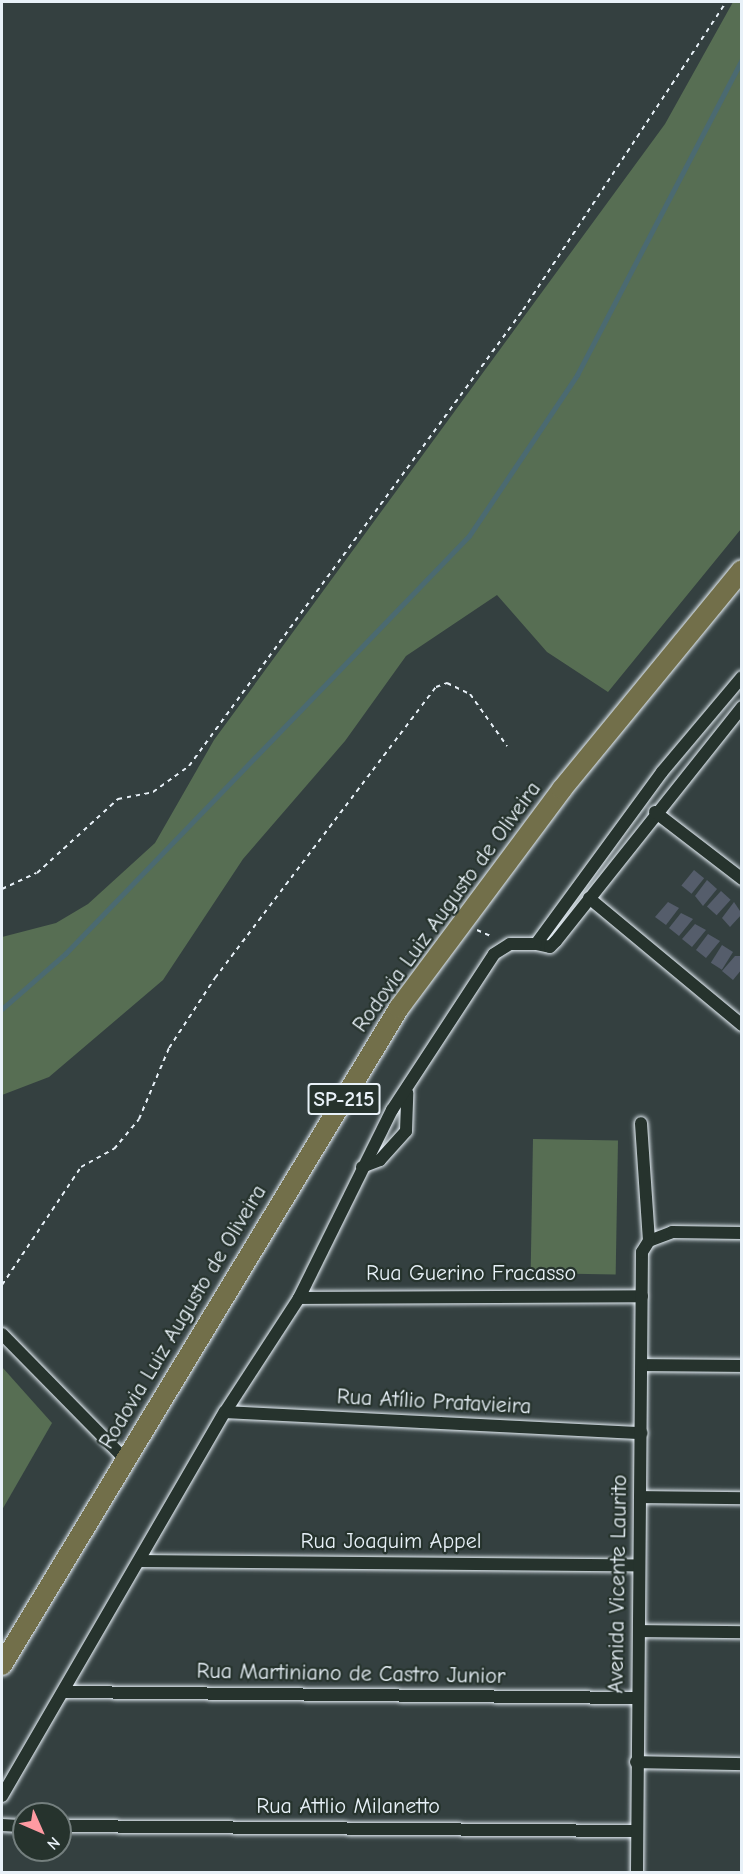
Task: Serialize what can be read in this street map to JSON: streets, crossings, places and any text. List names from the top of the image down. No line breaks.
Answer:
{"streets":{"highway":["Rodovia Luiz Augusto de Oliveira","SP-215"],"street":["Rua Guerino Fracasso","Rua Atílio Pratavieira","Rua Joaquim Appel","Avenida Vicente Laurito","Rua Martiniano de Castro Junior","Rua Attlio Milanetto"]},"crossings":[["Rua Guerino Fracasso","Avenida Vicente Laurito"],["Rua Atílio Pratavieira","Avenida Vicente Laurito"],["Rua Joaquim Appel","Avenida Vicente Laurito"],["Avenida Vicente Laurito","Rua Martiniano de Castro Junior"],["Avenida Vicente Laurito","Rua Attlio Milanetto"]],"north":"bottom right"}
